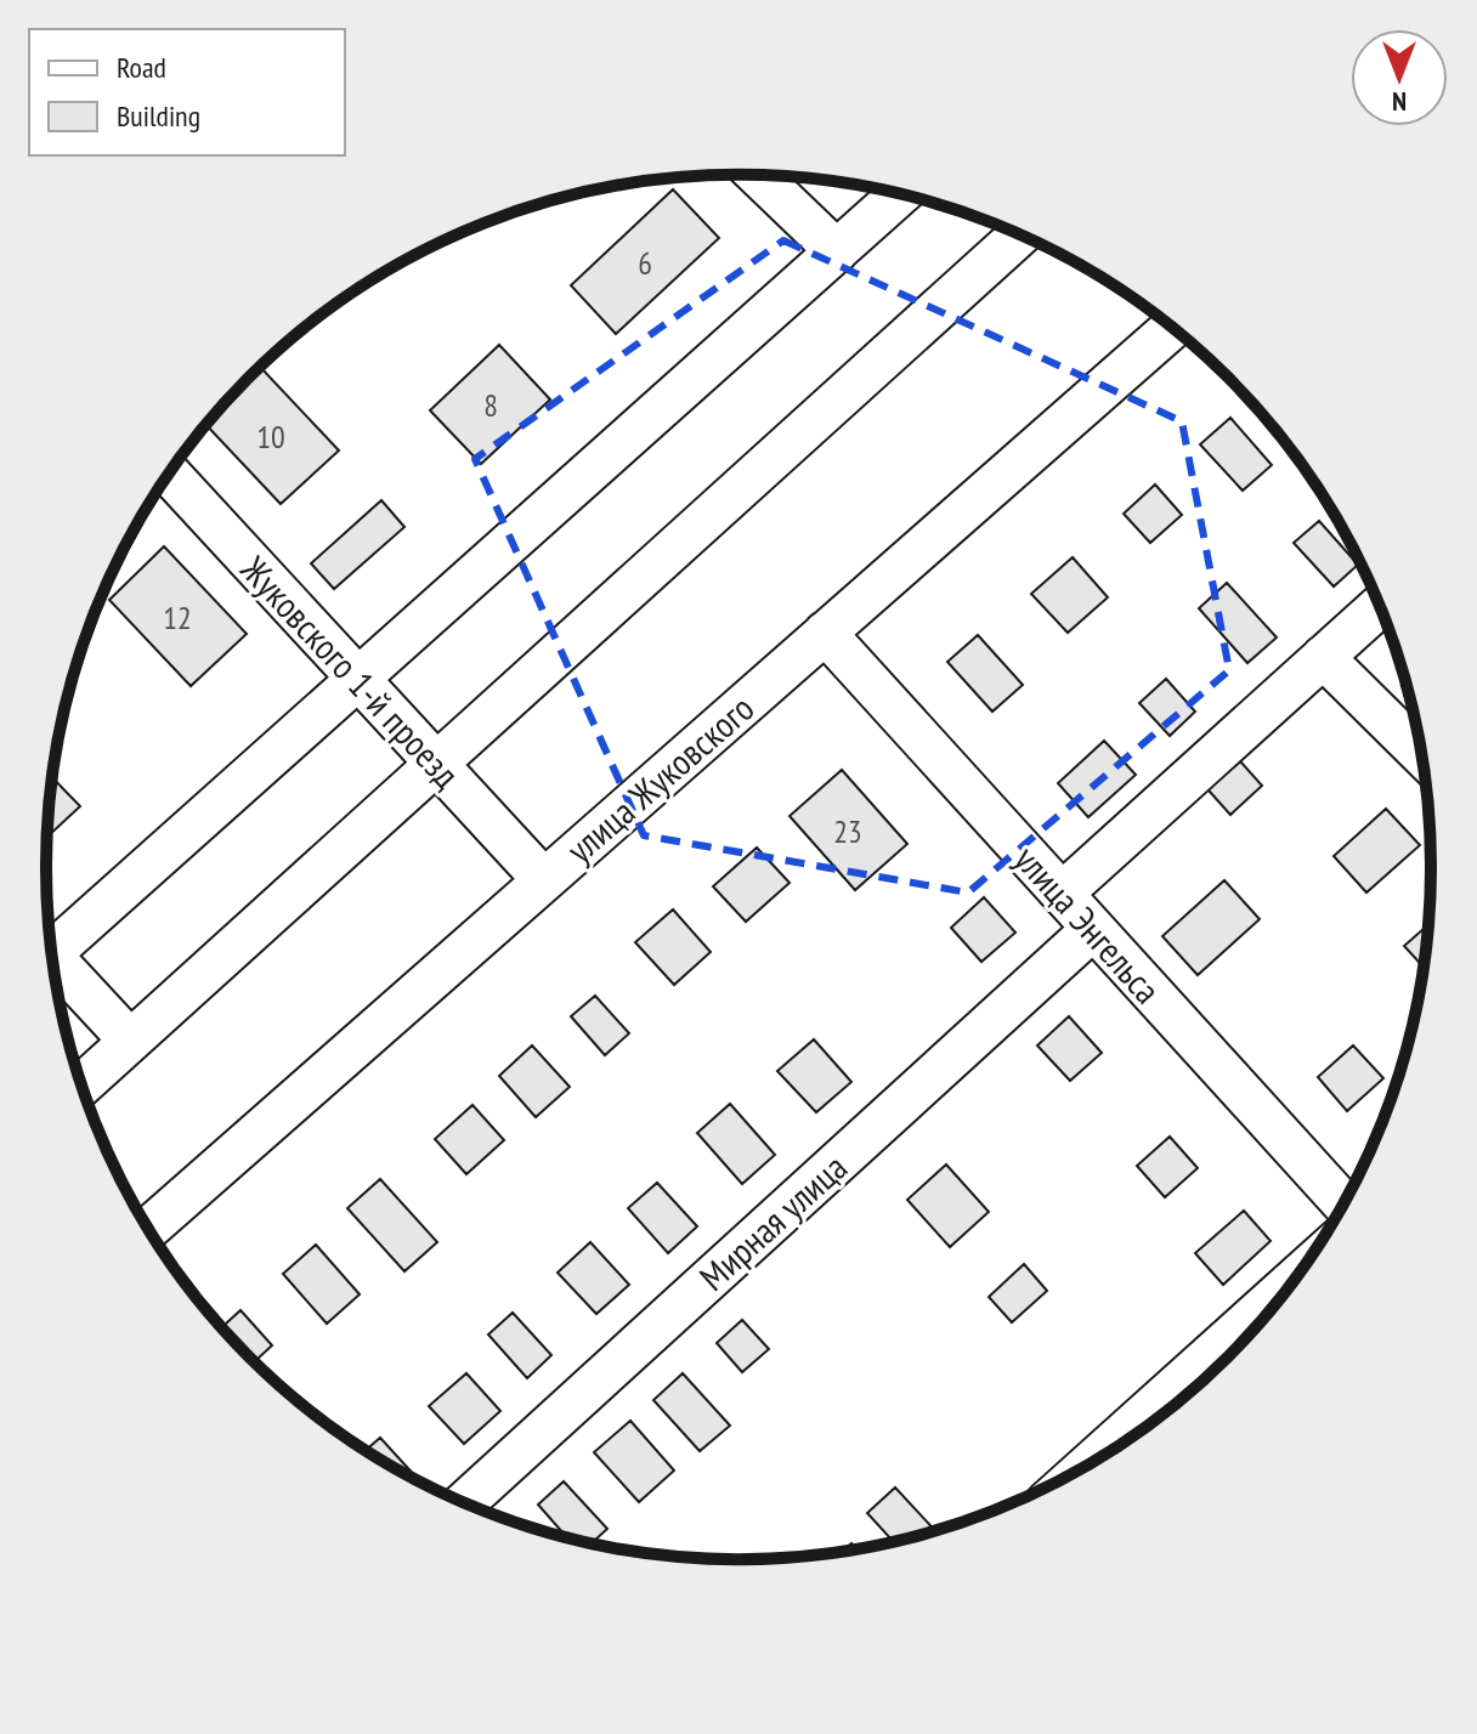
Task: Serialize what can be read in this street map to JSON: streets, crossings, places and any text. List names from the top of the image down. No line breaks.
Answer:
{"streets":{"street":["Жуковского 1-й проезд","улица Жуковского","улица Энгельса","Мирная улица"]},"crossings":[["Жуковского 1-й проезд","улица Жуковского"],["улица Жуковского","улица Энгельса"],["улица Энгельса","Мирная улица"]],"house_numbers":["6","8","10","12","23"],"legend":["Road","Building"],"north":"bottom"}
